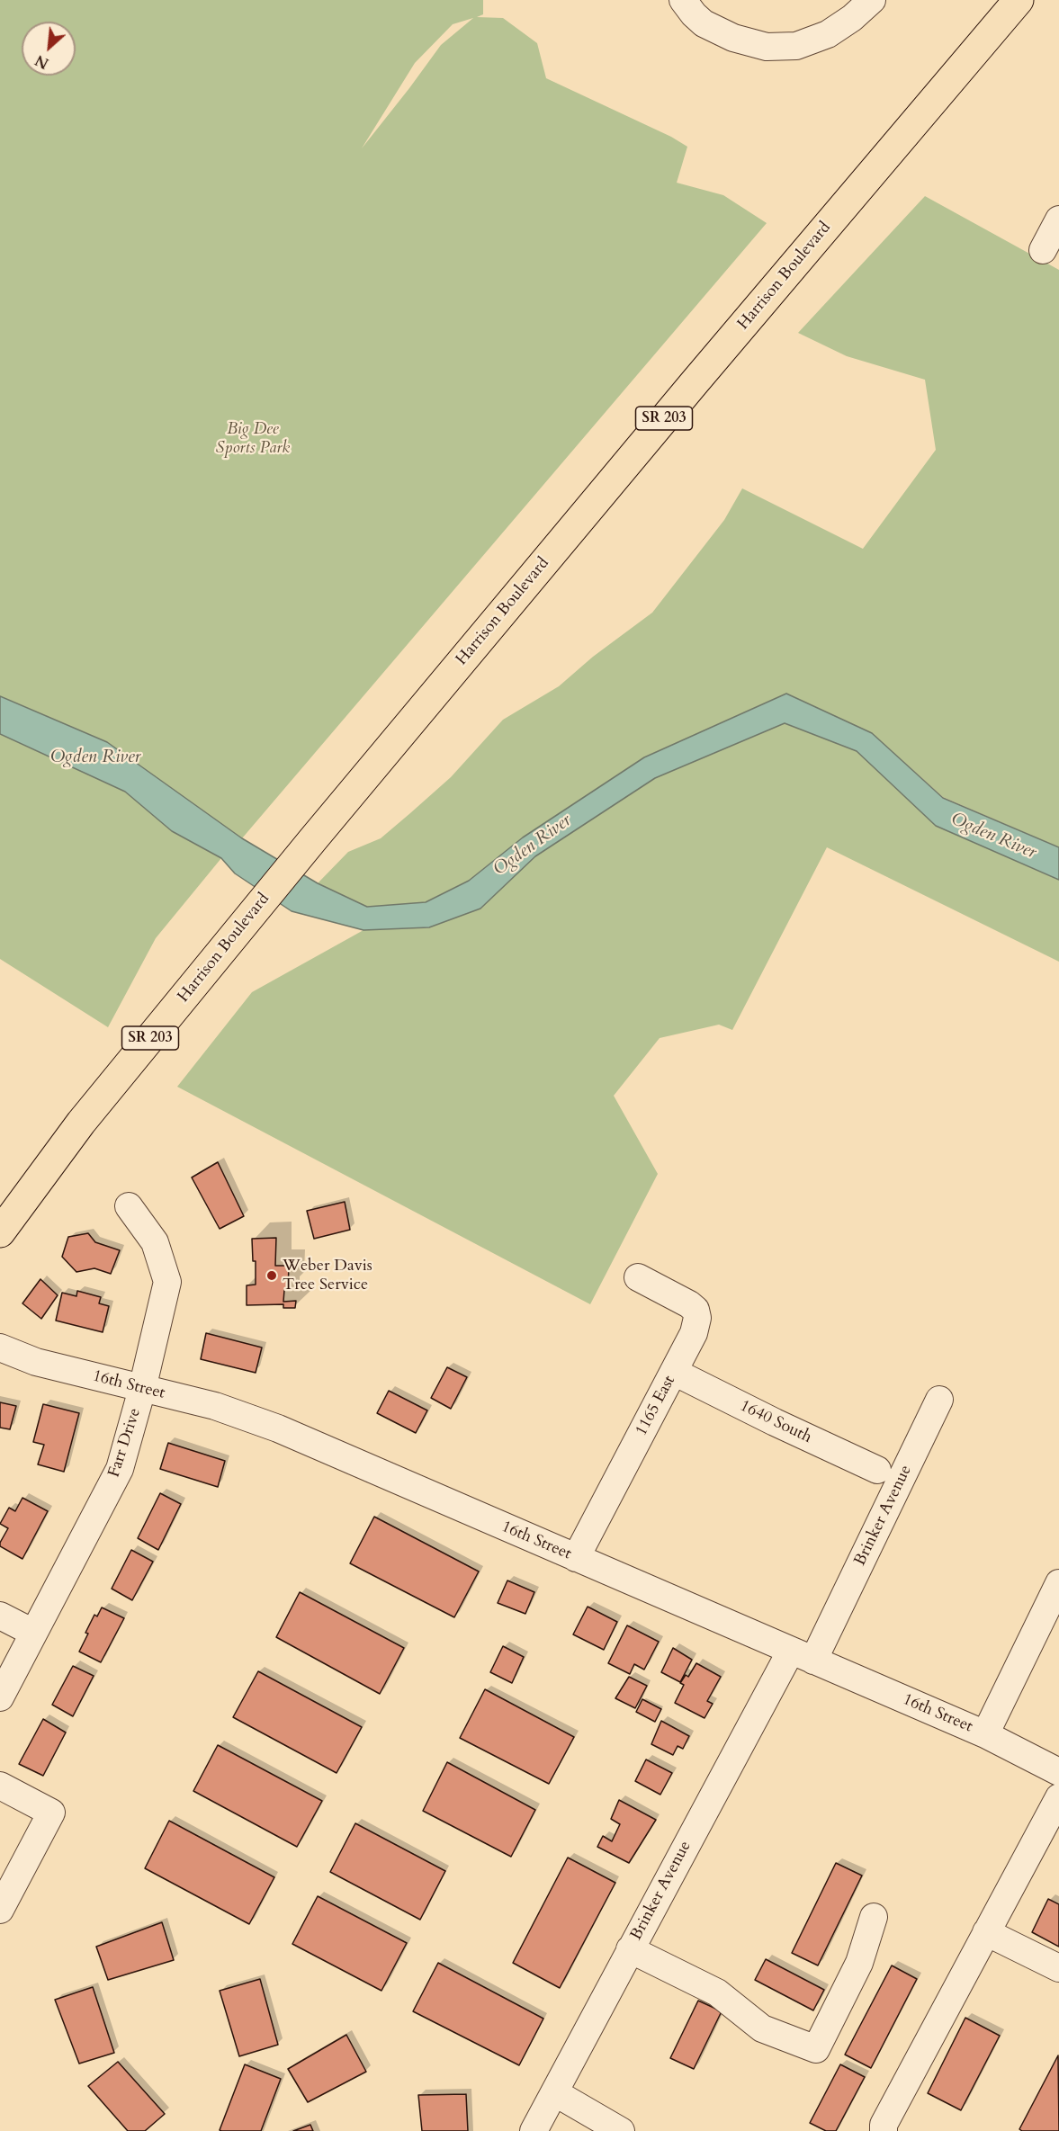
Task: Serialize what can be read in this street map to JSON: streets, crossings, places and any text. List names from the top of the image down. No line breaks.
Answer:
{"streets":{"main road":["Harrison Boulevard","SR 203"],"street":["16th Street","1165 East","1640 South","Farr Drive","Brinker Avenue"]},"crossings":[["16th Street","1165 East"],["16th Street","Farr Drive"],["16th Street","Brinker Avenue"],["1165 East","1640 South"]],"water":["Ogden River"],"parks":["Big Dee Sports Park"],"places":["Weber Davis Tree Service"],"north":"bottom left"}
